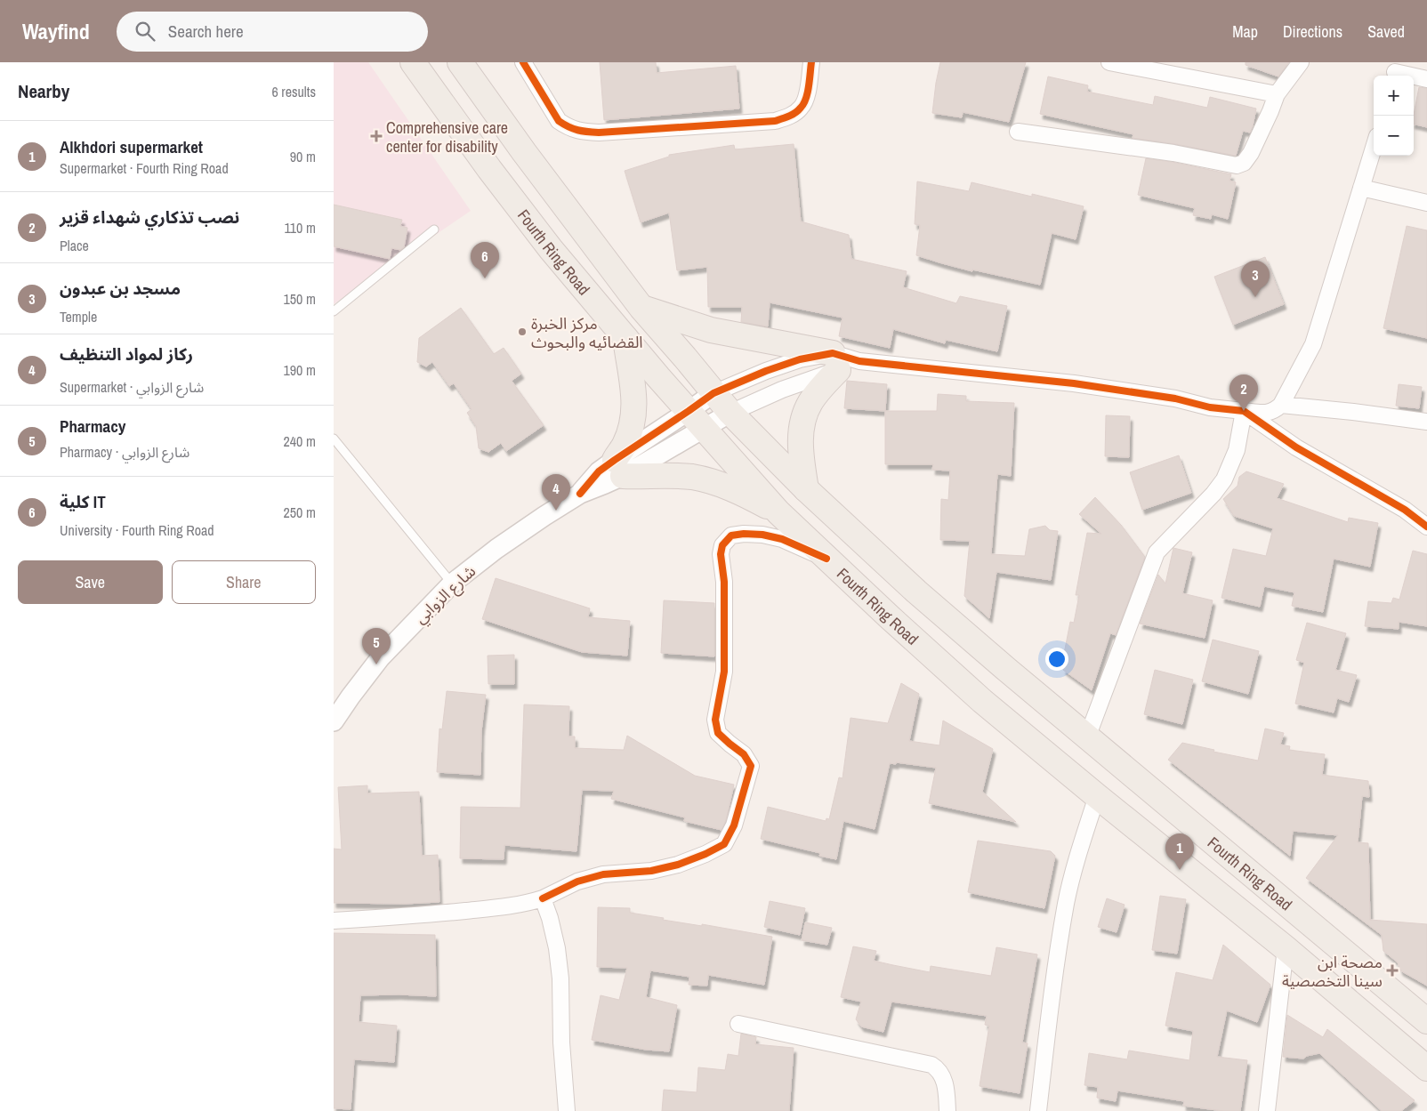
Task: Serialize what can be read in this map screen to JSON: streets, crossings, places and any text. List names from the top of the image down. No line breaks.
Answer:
{"streets":{"main road":["Fourth Ring Road"],"street":["شارع الزوابي"]},"places":{"health":["Comprehensive care center for disability","مصحة ابن سينا التخصصية"],"other":["مركز الخبرة القضائيه والبحوث"]},"page":{"header":"Wayfind","search":"Search here","nav":["Map","Directions","Saved"],"heading":["Nearby","6 results"],"map_buttons":["+","−"],"list":[{"mark":"1","name":"Alkhdori supermarket","note":"Supermarket · Fourth Ring Road","value":"90 m"},{"mark":"2","name":"نصب تذكاري شهداء قزير","note":"Place","value":"110 m"},{"mark":"3","name":"مسجد بن عبدون","note":"Temple","value":"150 m"},{"mark":"4","name":"ركاز لمواد التنظيف","note":"Supermarket · شارع الزوابي","value":"190 m"},{"mark":"5","name":"Pharmacy","note":"Pharmacy · شارع الزوابي","value":"240 m"},{"mark":"6","name":"كلية IT","note":"University · Fourth Ring Road","value":"250 m"}],"pins":["6","3","2","4","5","1"],"buttons":["Save","Share"]}}
